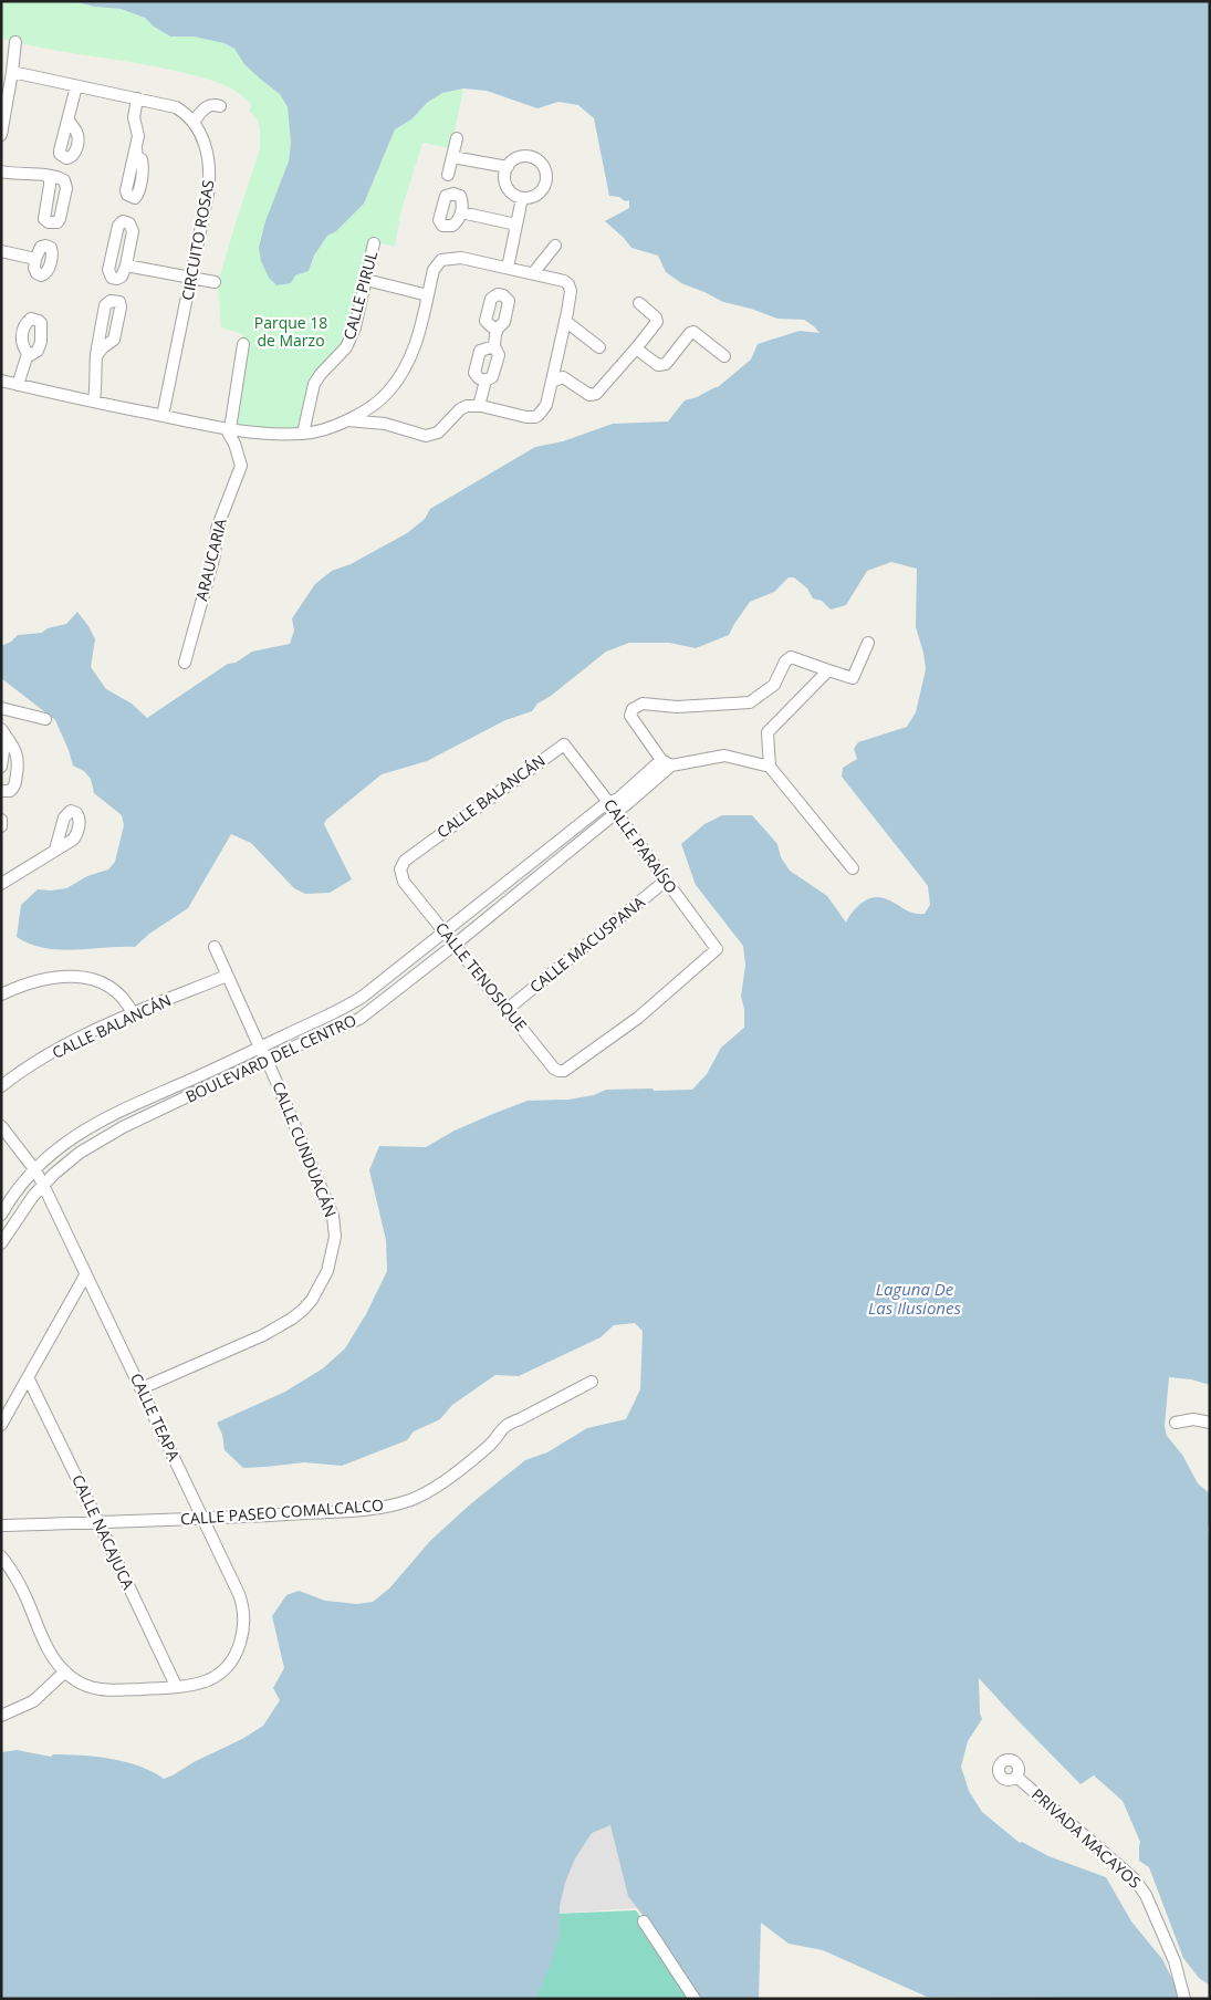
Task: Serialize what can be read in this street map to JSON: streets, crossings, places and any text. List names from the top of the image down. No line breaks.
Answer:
{"streets":{"street":["CIRCUITO ROSAS","CALLE PIRUL","ARAUCARIA","CALLE BALANCÁN","CALLE PARAÍSO","CALLE MACUSPANA","CALLE TENOSIQUE","BOULEVARD DEL CENTRO","CALLE CUNDUACÁN","CALLE TEAPA","CALLE PASEO COMALCALCO","CALLE NACAJUCA","PRIVADA MACAYOS"]},"crossings":[["CALLE BALANCÁN","CALLE PARAÍSO"],["CALLE BALANCÁN","CALLE TENOSIQUE"],["CALLE BALANCÁN","CALLE CUNDUACÁN"],["CALLE PARAÍSO","CALLE MACUSPANA"],["CALLE PARAÍSO","CALLE TENOSIQUE"],["CALLE PARAÍSO","BOULEVARD DEL CENTRO"],["CALLE MACUSPANA","CALLE TENOSIQUE"],["CALLE TENOSIQUE","BOULEVARD DEL CENTRO"],["BOULEVARD DEL CENTRO","CALLE CUNDUACÁN"],["BOULEVARD DEL CENTRO","CALLE TEAPA"],["CALLE CUNDUACÁN","CALLE TEAPA"],["CALLE TEAPA","CALLE PASEO COMALCALCO"],["CALLE TEAPA","CALLE NACAJUCA"],["CALLE PASEO COMALCALCO","CALLE NACAJUCA"]],"water":["Laguna De Las Ilusiones"],"parks":["Parque 18 de Marzo"]}
